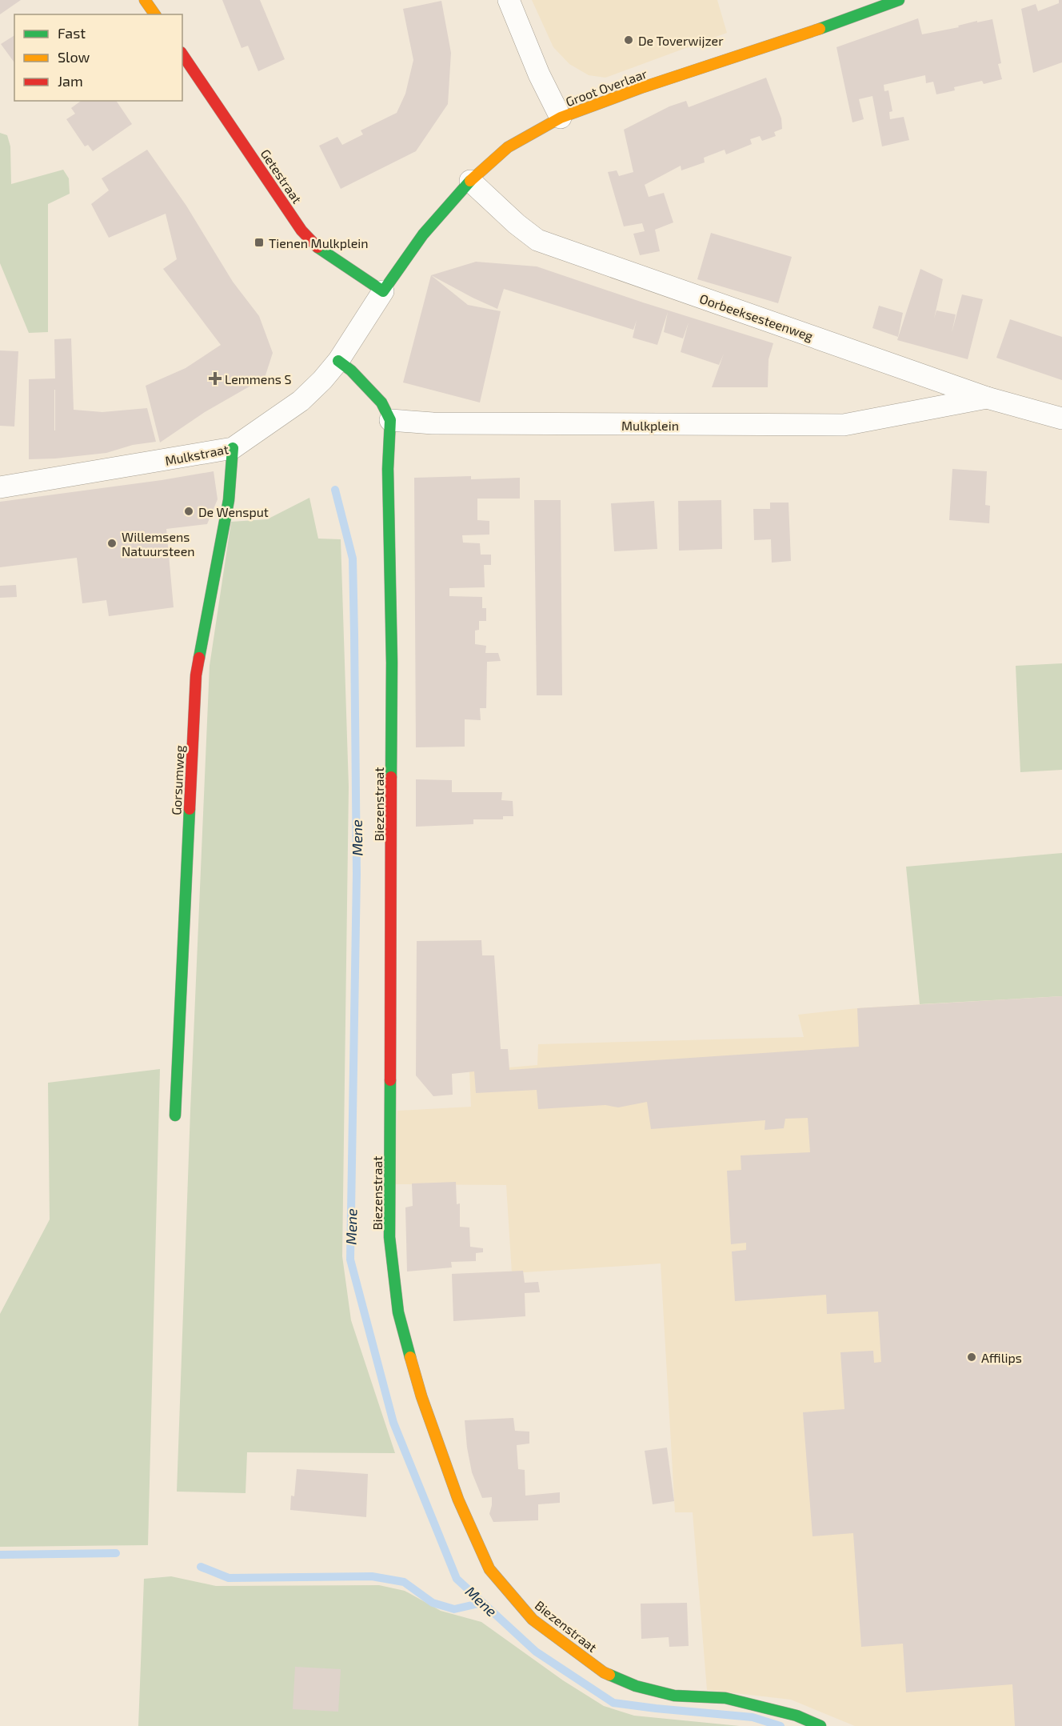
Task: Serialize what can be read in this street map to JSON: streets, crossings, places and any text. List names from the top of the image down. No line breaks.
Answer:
{"streets":{"street":["Groot Overlaar","Getestraat","Oorbeeksesteenweg","Mulkplein","Mulkstraat","Gorsumweg","Biezenstraat"]},"crossings":[["Groot Overlaar","Getestraat"],["Groot Overlaar","Oorbeeksesteenweg"],["Groot Overlaar","Mulkstraat"],["Getestraat","Mulkstraat"],["Oorbeeksesteenweg","Mulkplein"],["Mulkplein","Biezenstraat"],["Mulkstraat","Gorsumweg"]],"water":["Mene"],"places":{"other":["De Toverwijzer","De Wensput","Willemsens Natuursteen","Affilips"],"transit":["Tienen Mulkplein"],"health":["Lemmens S"]},"legend":["Fast","Slow","Jam"]}
